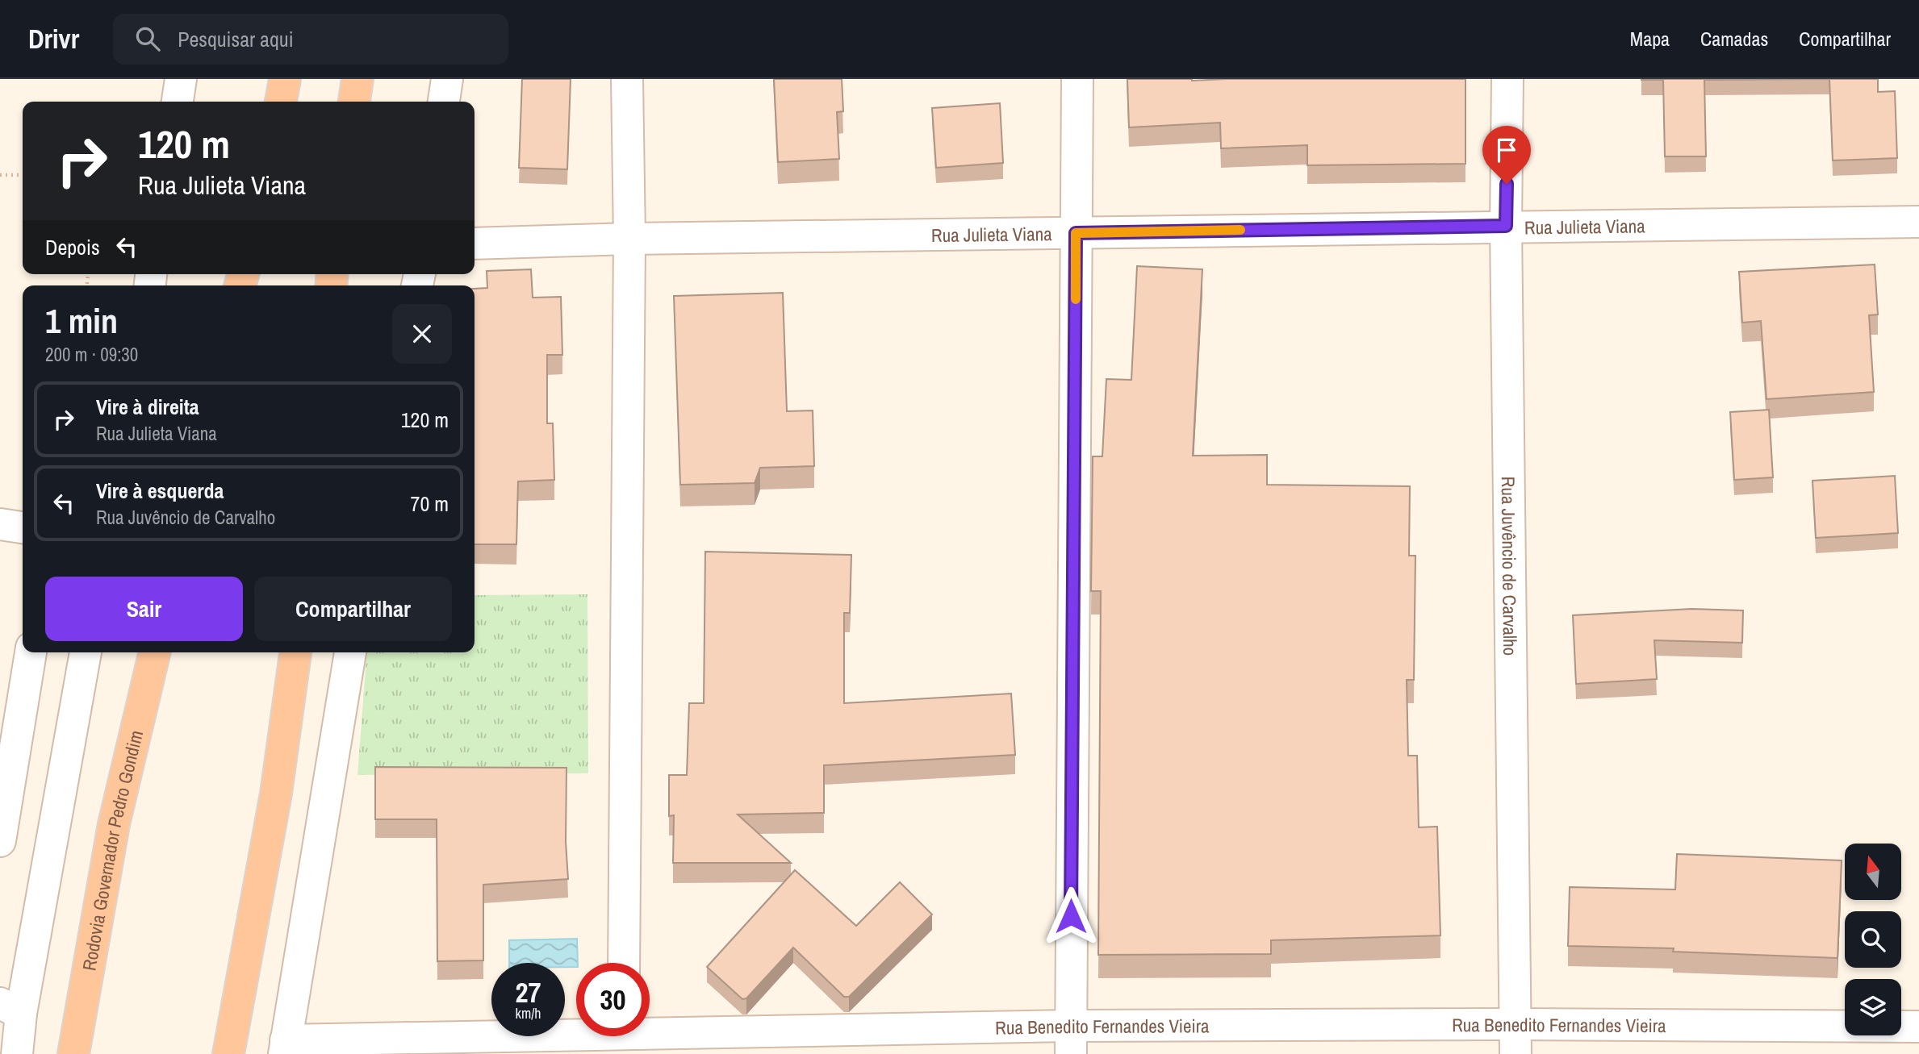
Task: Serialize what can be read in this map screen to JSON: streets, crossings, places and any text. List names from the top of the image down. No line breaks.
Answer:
{"streets":{"highway":["Rodovia Governador Pedro Gondim"],"street":["Rua Julieta Viana","Rua Juvêncio de Carvalho","Rua Benedito Fernandes Vieira"]},"crossings":[["Rua Julieta Viana","Rua Juvêncio de Carvalho"],["Rua Juvêncio de Carvalho","Rua Benedito Fernandes Vieira"]],"north":"top","page":{"header":"Drivr","search":"Pesquisar aqui","nav":["Mapa","Camadas","Compartilhar"],"turn":["120 m","Rua Julieta Viana"],"then":"Depois","heading":["1 min","200 m · 09:30"],"list":[{"name":"Vire à direita","note":"Rua Julieta Viana","value":"120 m"},{"name":"Vire à esquerda","note":"Rua Juvêncio de Carvalho","value":"70 m"}],"buttons":["Sair","Compartilhar"],"speed":"27 km/h","limit":"30"}}
